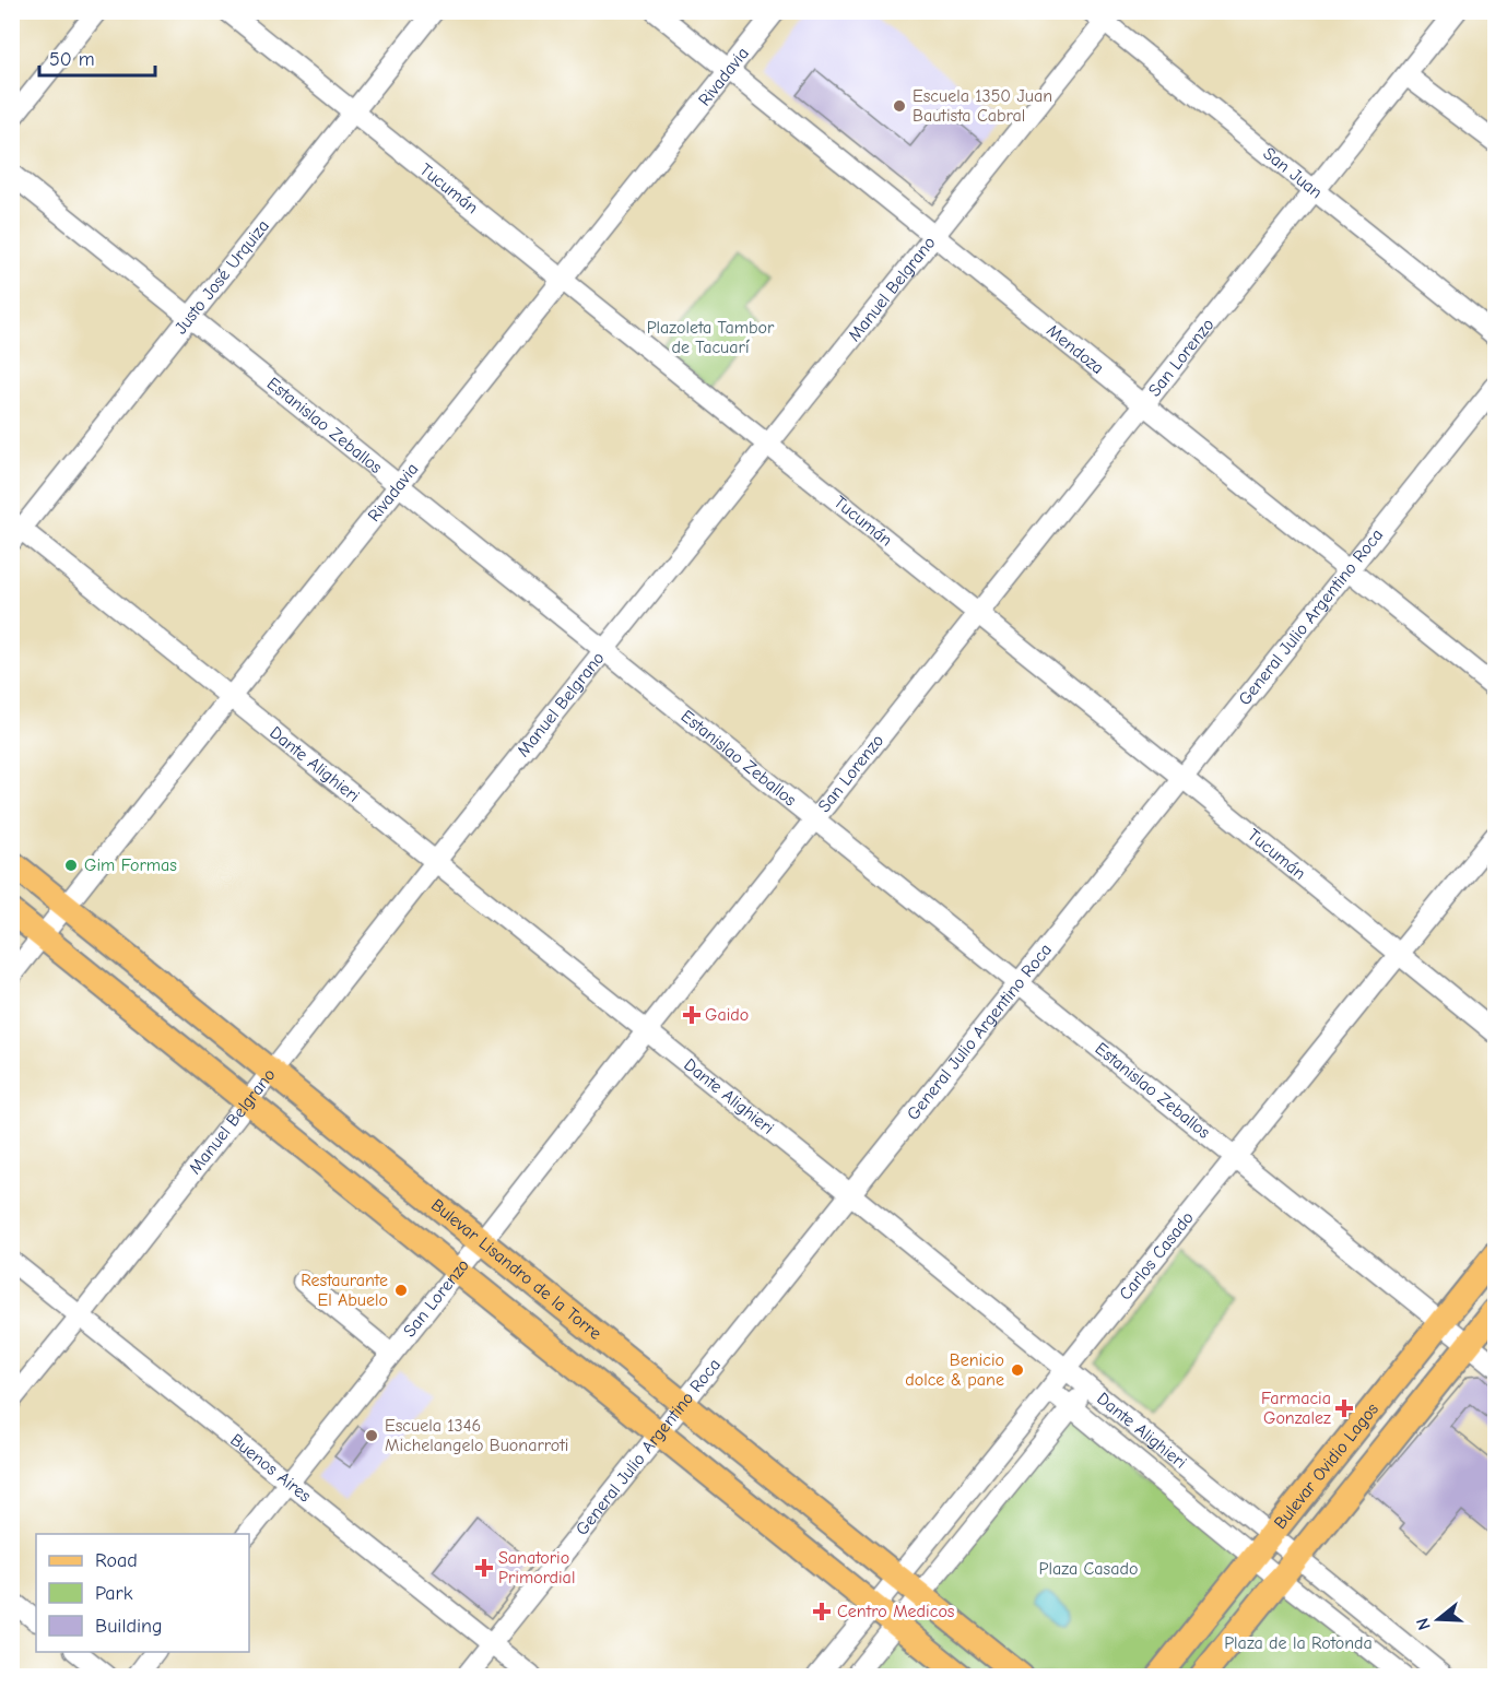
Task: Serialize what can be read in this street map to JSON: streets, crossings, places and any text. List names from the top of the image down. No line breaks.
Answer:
{"streets":{"main road":["Bulevar Lisandro de la Torre","Bulevar Ovidio Lagos"],"street":["Rivadavia","San Juan","Tucumán","Justo José Urquiza","Manuel Belgrano","Mendoza","San Lorenzo","Estanislao Zeballos","General Julio Argentino Roca","Dante Alighieri","Carlos Casado","Buenos Aires"]},"crossings":[["Rivadavia","Tucumán"],["Rivadavia","Mendoza"],["Rivadavia","Estanislao Zeballos"],["Rivadavia","Dante Alighieri"],["Rivadavia","Bulevar Lisandro de la Torre"],["San Juan","Manuel Belgrano"],["San Juan","San Lorenzo"],["Tucumán","Justo José Urquiza"],["Tucumán","Manuel Belgrano"],["Tucumán","San Lorenzo"],["Tucumán","General Julio Argentino Roca"],["Tucumán","Carlos Casado"],["Justo José Urquiza","Estanislao Zeballos"],["Justo José Urquiza","Dante Alighieri"],["Manuel Belgrano","Mendoza"],["Manuel Belgrano","Estanislao Zeballos"],["Manuel Belgrano","Dante Alighieri"],["Manuel Belgrano","Bulevar Lisandro de la Torre"],["Manuel Belgrano","Buenos Aires"],["Mendoza","San Lorenzo"],["Mendoza","General Julio Argentino Roca"],["San Lorenzo","Estanislao Zeballos"],["San Lorenzo","Dante Alighieri"],["San Lorenzo","Bulevar Lisandro de la Torre"],["San Lorenzo","Buenos Aires"],["Estanislao Zeballos","General Julio Argentino Roca"],["Estanislao Zeballos","Carlos Casado"],["Estanislao Zeballos","Bulevar Ovidio Lagos"],["General Julio Argentino Roca","Dante Alighieri"],["General Julio Argentino Roca","Bulevar Lisandro de la Torre"],["General Julio Argentino Roca","Buenos Aires"],["Dante Alighieri","Carlos Casado"],["Dante Alighieri","Bulevar Ovidio Lagos"],["Carlos Casado","Bulevar Lisandro de la Torre"]],"parks":["Plazoleta Tambor de Tacuarí","Plaza Casado","Plaza de la Rotonda"],"places":{"other":["Escuela 1350 Juan Bautista Cabral","Gim Formas","Restaurante El Abuelo","Benicio dolce & pane","Escuela 1346 Michelangelo Buonarroti"],"health":["Gaido","Farmacia Gonzalez","Sanatorio Primordial","Centro Medicos"]},"legend":["Road","Park","Building"],"scale_bar":"50 m","north":"left"}
